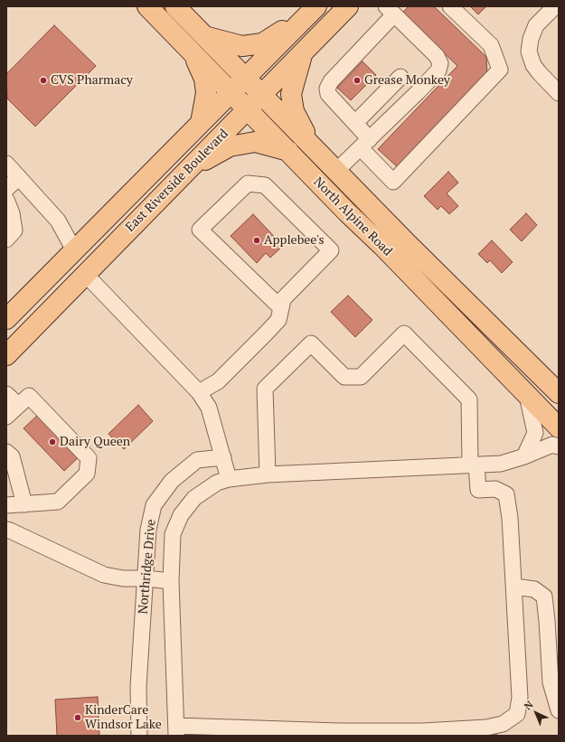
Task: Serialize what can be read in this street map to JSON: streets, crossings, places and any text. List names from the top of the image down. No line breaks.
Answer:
{"streets":{"main road":["East Riverside Boulevard","North Alpine Road"],"street":["Northridge Drive"]},"crossings":[["East Riverside Boulevard","North Alpine Road"]],"places":["CVS Pharmacy","Grease Monkey","Applebee's","Dairy Queen","KinderCare Windsor Lake"],"north":"top left"}
